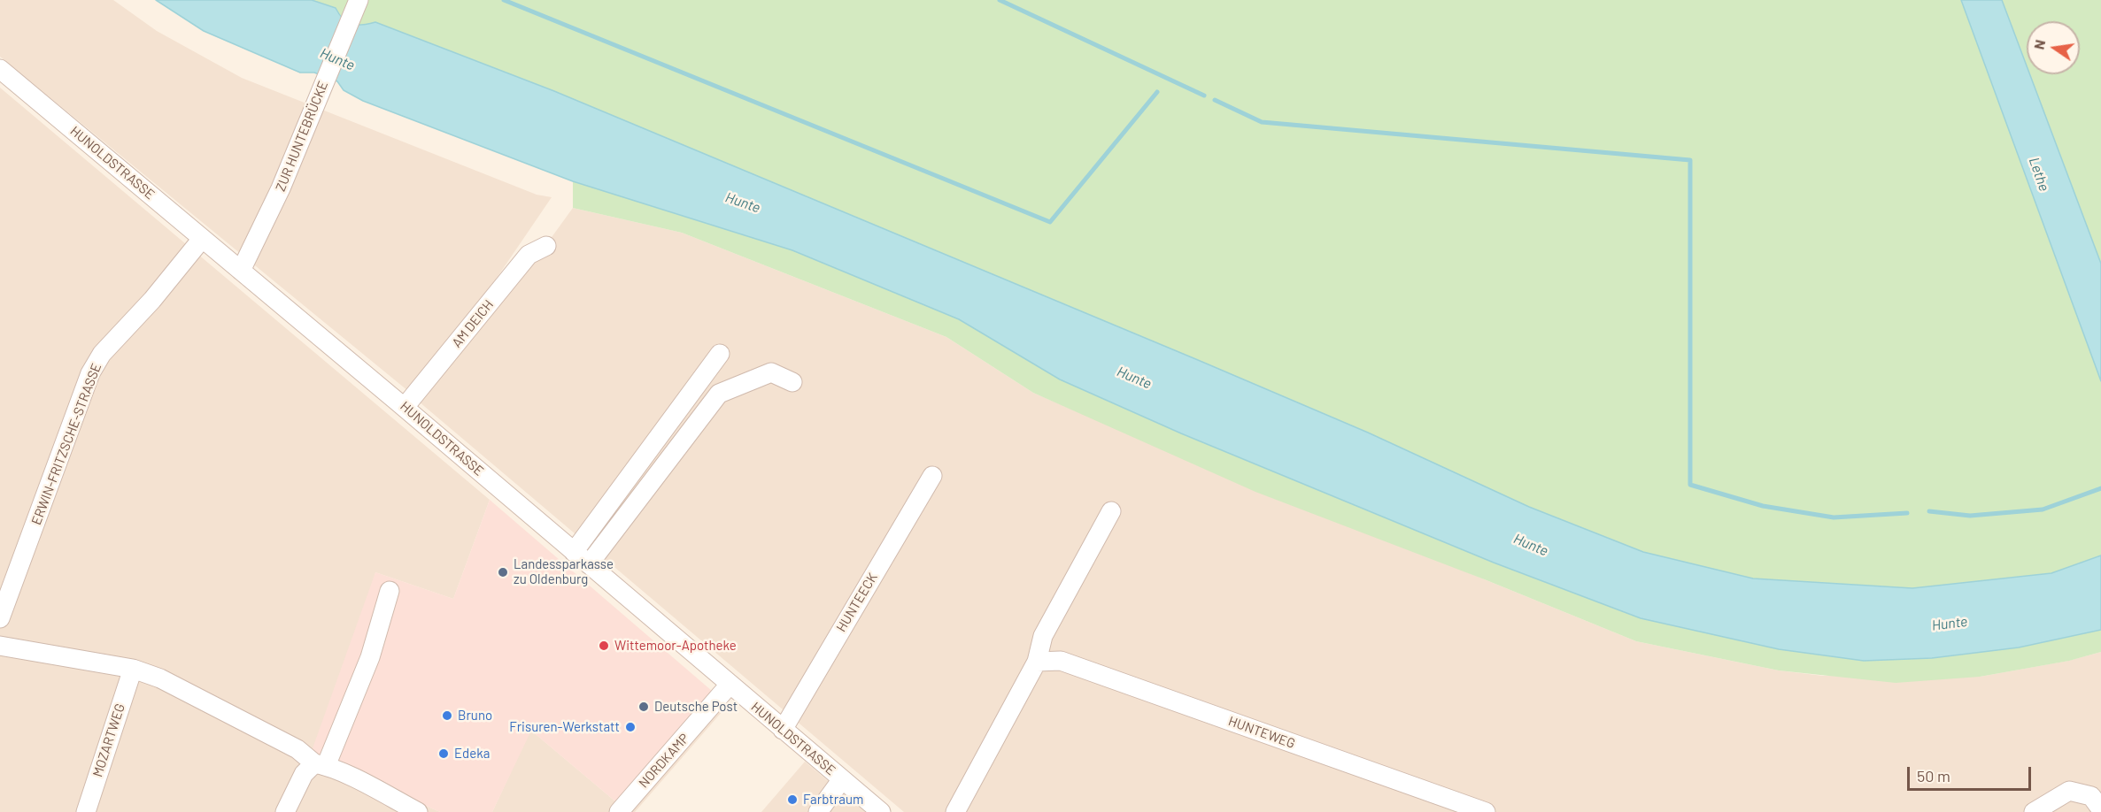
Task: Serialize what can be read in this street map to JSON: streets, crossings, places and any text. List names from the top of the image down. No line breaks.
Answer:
{"streets":{"street":["ZUR HUNTEBRÜCKE","HUNOLDSTRASSE","AM DEICH","ERWIN-FRITZSCHE-STRASSE","HUNTEECK","HUNTEWEG","MOZARTWEG","NORDKAMP"]},"crossings":[["ZUR HUNTEBRÜCKE","HUNOLDSTRASSE"],["HUNOLDSTRASSE","AM DEICH"],["HUNOLDSTRASSE","ERWIN-FRITZSCHE-STRASSE"],["HUNOLDSTRASSE","HUNTEECK"],["HUNOLDSTRASSE","NORDKAMP"]],"water":["Hunte","Lethe"],"places":["Landessparkasse zu Oldenburg","Wittemoor-Apotheke","Deutsche Post","Bruno","Frisuren-Werkstatt","Edeka","Farbtraum"],"scale_bar":"50 m","north":"left"}
